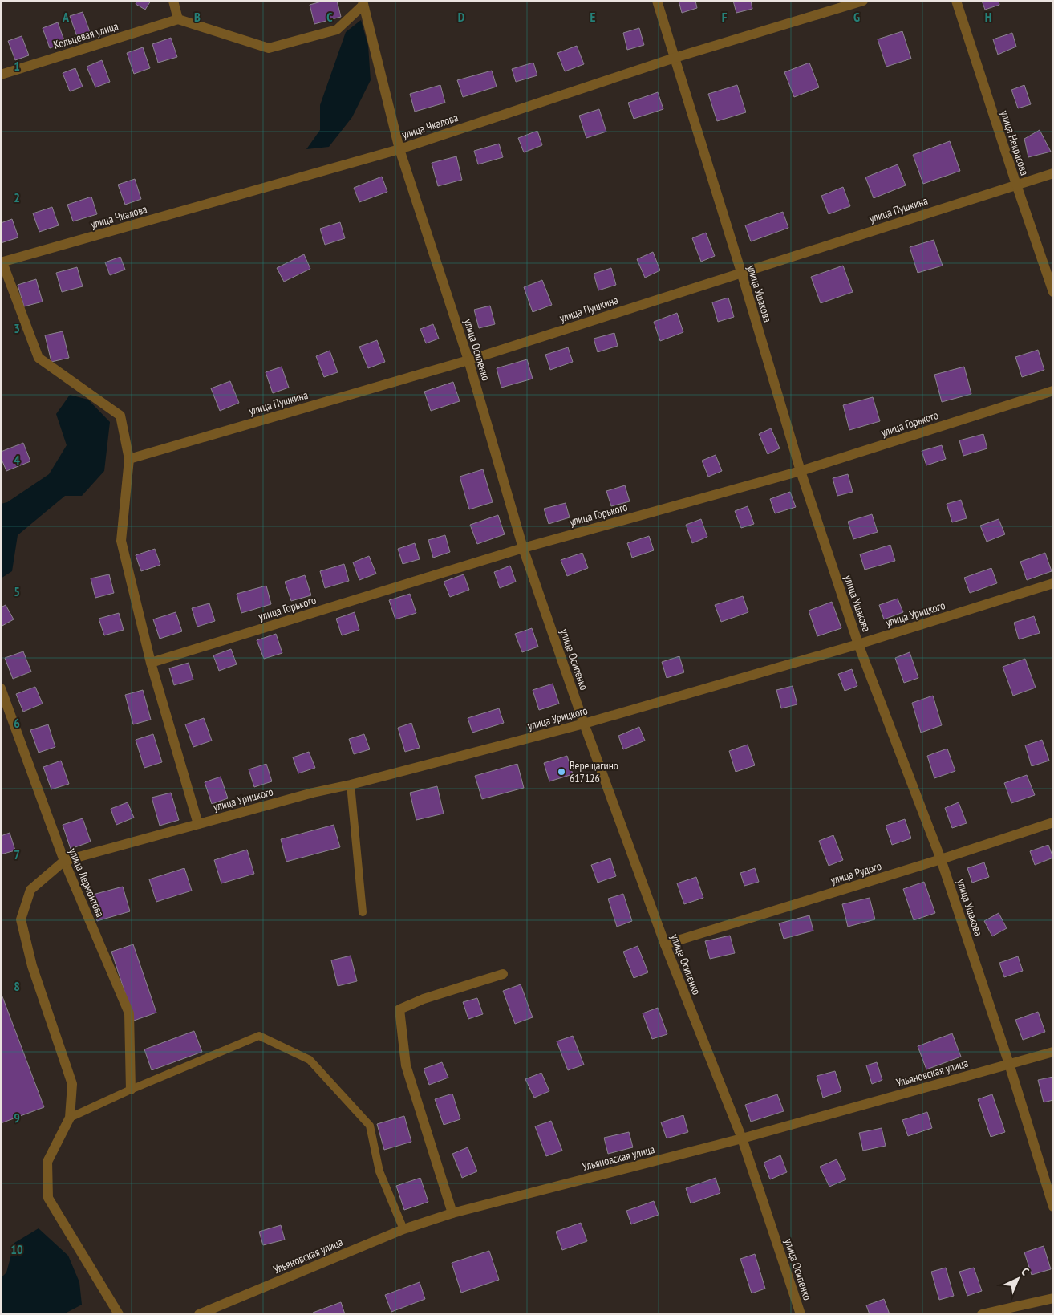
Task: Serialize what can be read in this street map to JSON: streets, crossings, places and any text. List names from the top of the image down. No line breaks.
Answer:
{"streets":{"street":["Кольцевая улица","улица Чкалова","улица Некрасова","улица Пушкина","улица Ушакова","улица Осипенко","улица Горького","улица Урицкого","улица Рудого","улица Лермонтова","Ульяновская улица"]},"crossings":[["улица Чкалова","улица Ушакова"],["улица Чкалова","улица Осипенко"],["улица Некрасова","улица Пушкина"],["улица Пушкина","улица Ушакова"],["улица Пушкина","улица Осипенко"],["улица Ушакова","улица Горького"],["улица Ушакова","улица Урицкого"],["улица Ушакова","улица Рудого"],["улица Ушакова","Ульяновская улица"],["улица Осипенко","улица Горького"],["улица Осипенко","улица Урицкого"],["улица Осипенко","улица Рудого"],["улица Осипенко","Ульяновская улица"],["улица Урицкого","улица Лермонтова"]],"places":["Верещагино 617126"],"north":"top right","grid":{"columns":["A","B","C","D","E","F","G","H"],"rows":["1","2","3","4","5","6","7","8","9","10"]}}
